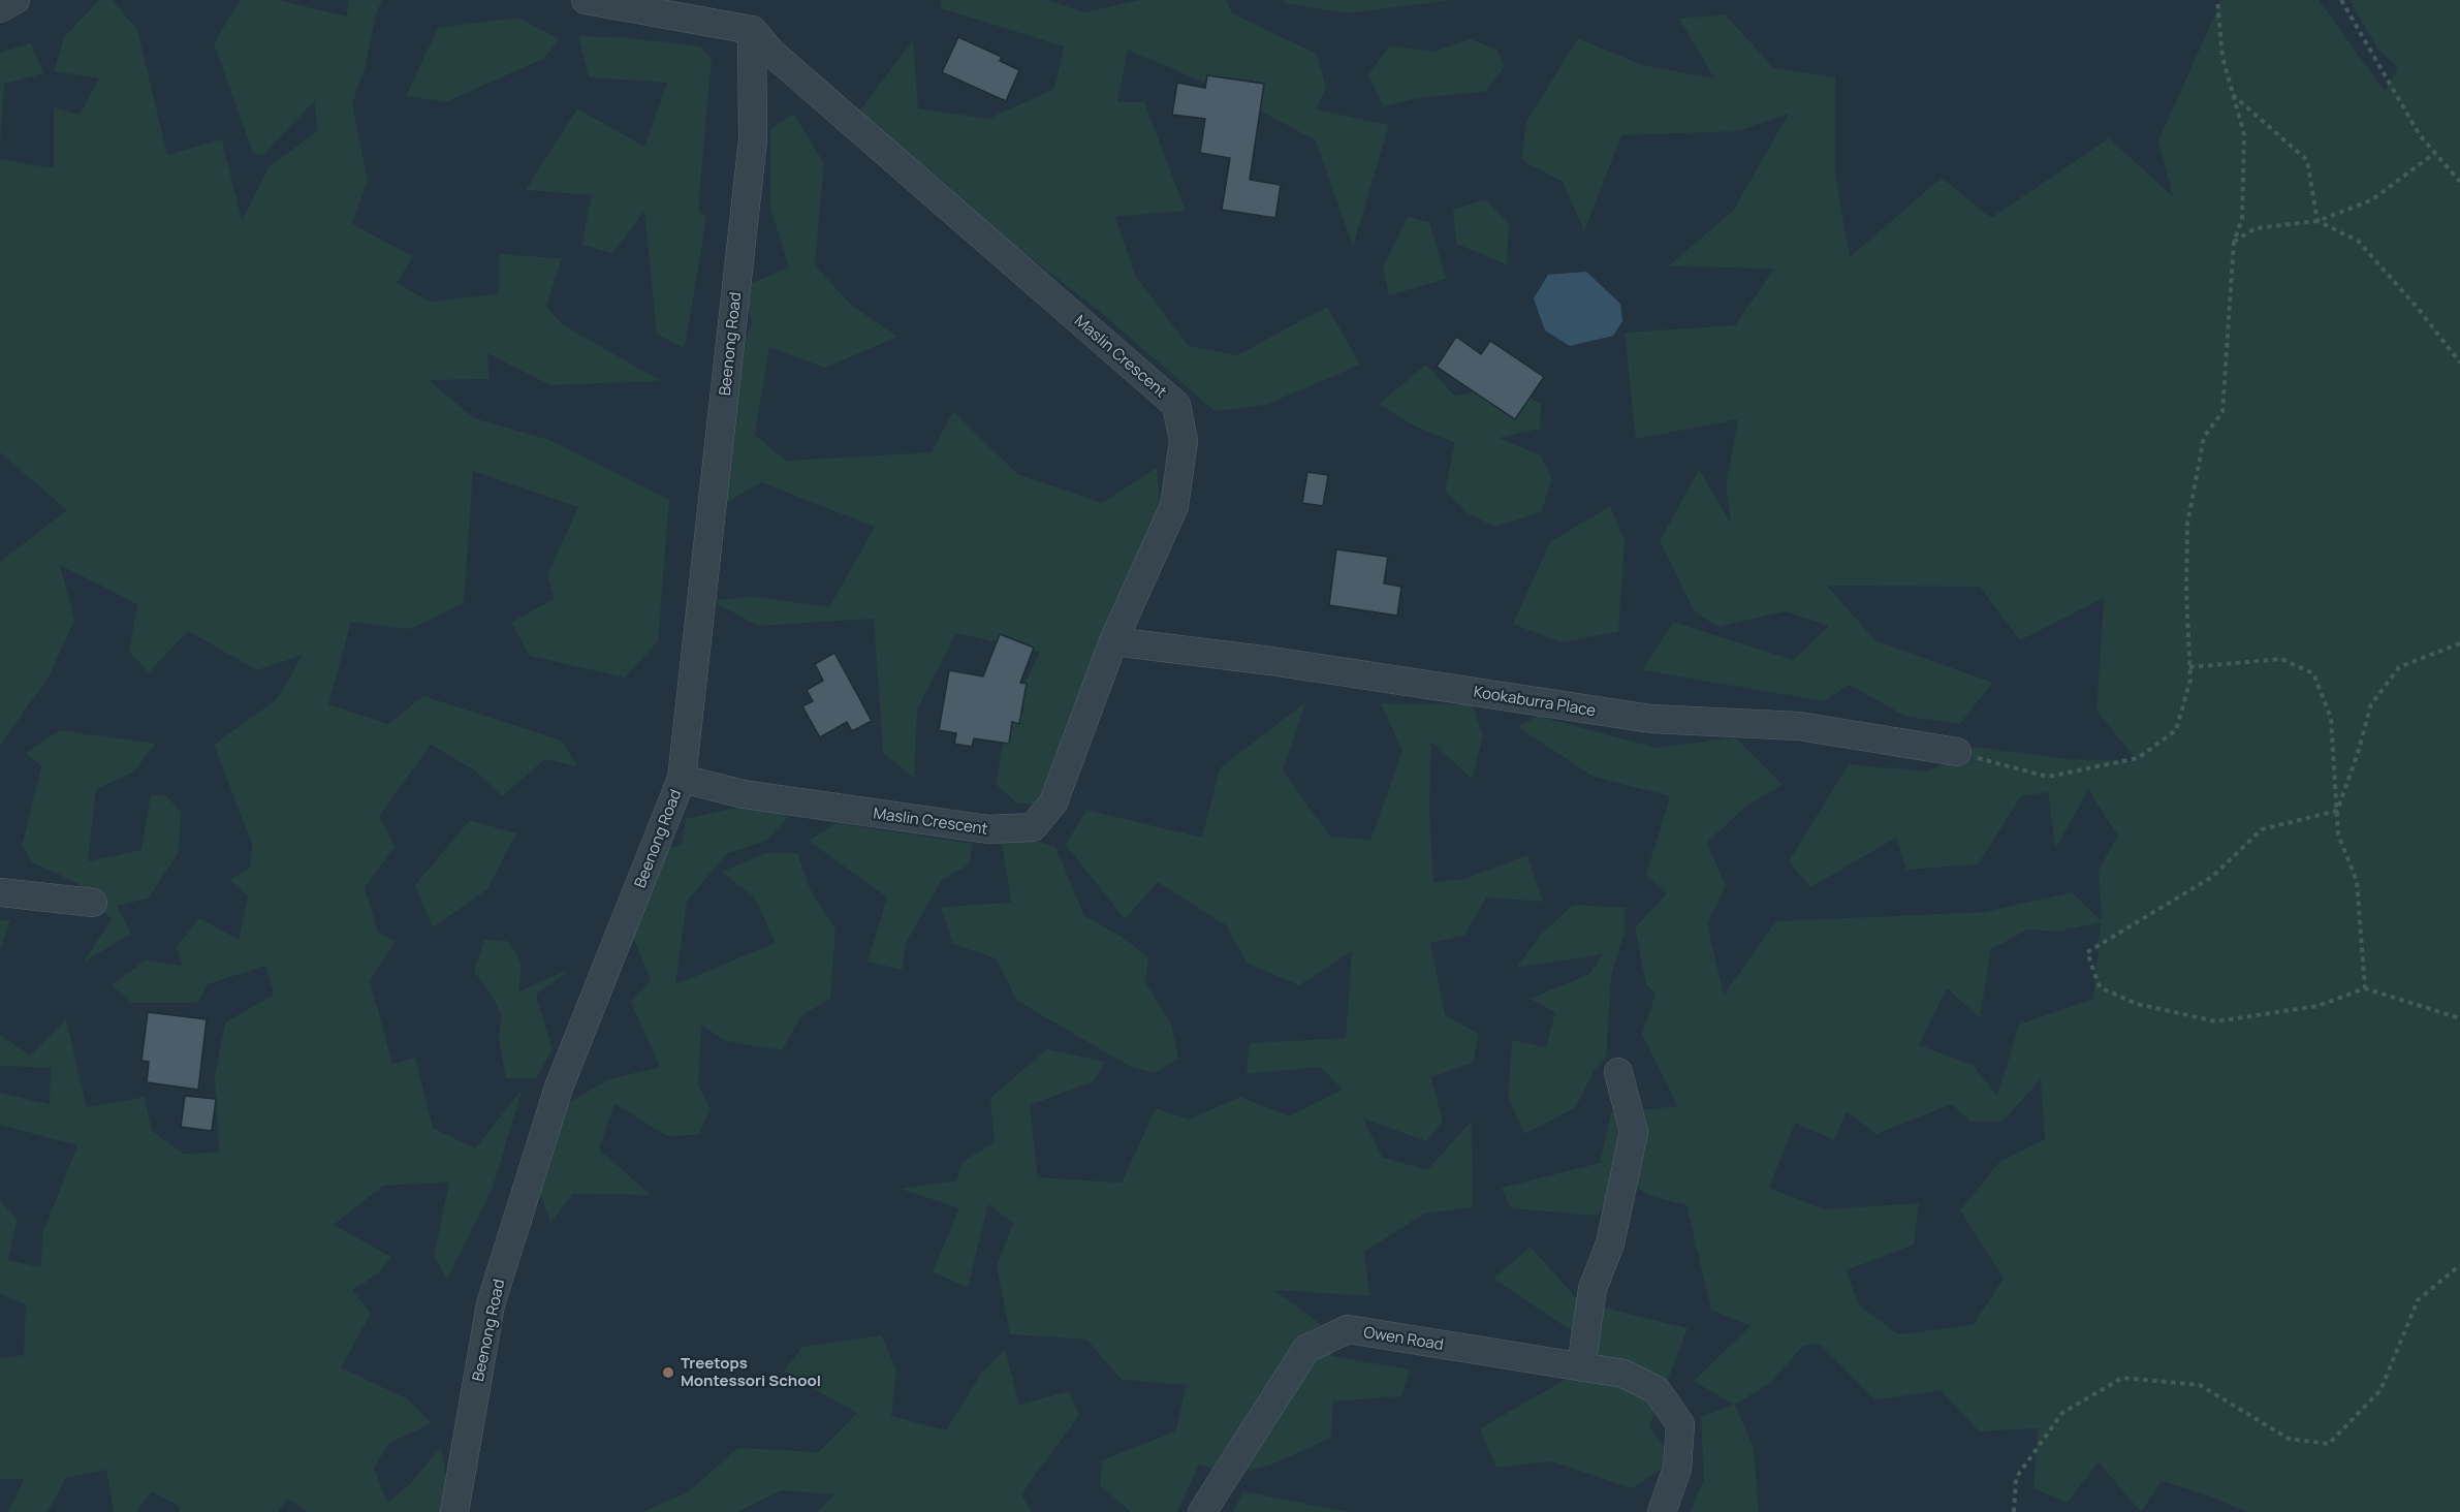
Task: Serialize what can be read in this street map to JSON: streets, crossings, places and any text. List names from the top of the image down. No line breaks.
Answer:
{"streets":{"street":["Beenong Road","Maslin Crescent","Kookaburra Place","Owen Road"]},"crossings":[["Beenong Road","Maslin Crescent"],["Maslin Crescent","Kookaburra Place"]],"places":["Treetops Montessori School"]}
